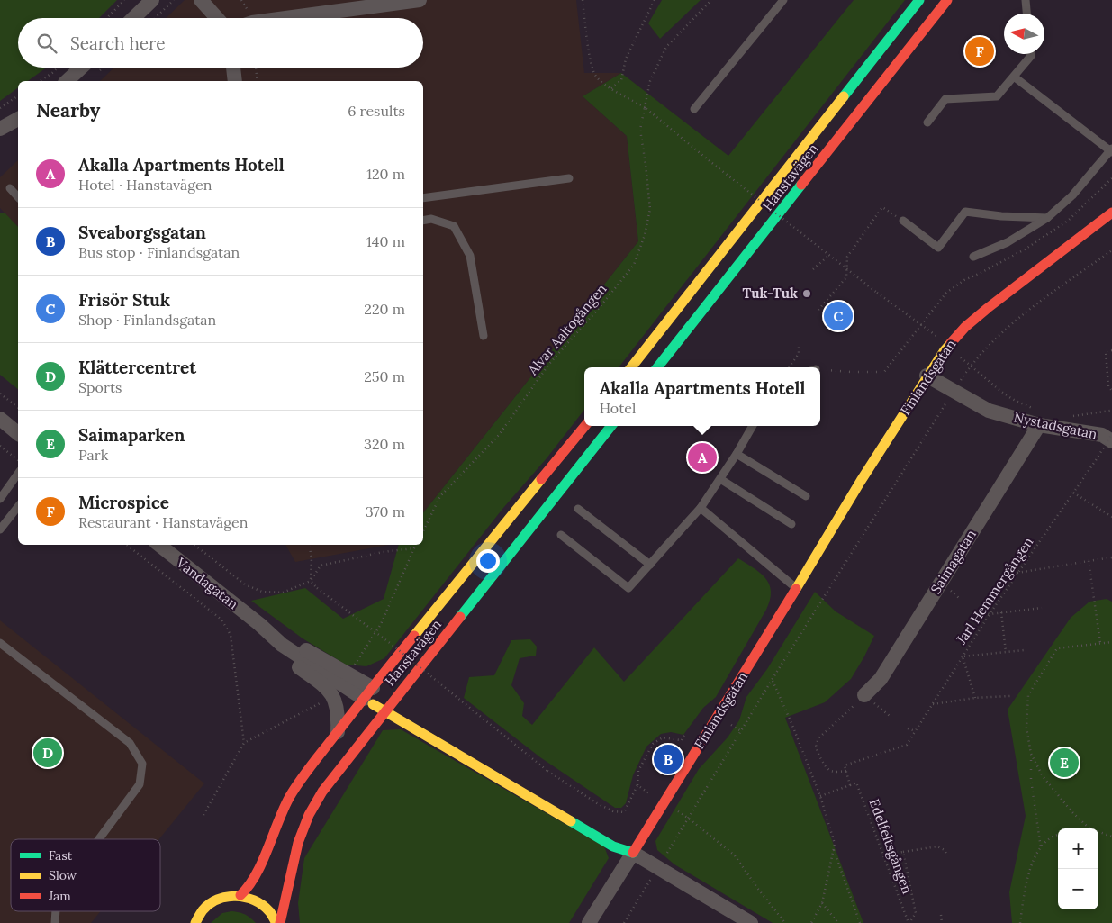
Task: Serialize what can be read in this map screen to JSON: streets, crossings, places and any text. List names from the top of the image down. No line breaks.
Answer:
{"streets":{"main road":["Hanstavägen","Finlandsgatan"],"street":["Nystadsgatan","Saimagatan","Vandagatan"],"path":["Alvar Aaltogången","Jarl Hemmergången","Edelfeltsgången"]},"crossings":[["Hanstavägen","Vandagatan"],["Finlandsgatan","Nystadsgatan"],["Nystadsgatan","Saimagatan"]],"places":["Tuk-Tuk"],"legend":["Fast","Slow","Jam"],"north":"left","page":{"search":"Search here","pins":["F","C","A","D","B","E"],"heading":["Nearby","6 results"],"list":[{"mark":"A","name":"Akalla Apartments Hotell","note":"Hotel · Hanstavägen","value":"120 m"},{"mark":"B","name":"Sveaborgsgatan","note":"Bus stop · Finlandsgatan","value":"140 m"},{"mark":"C","name":"Frisör Stuk","note":"Shop · Finlandsgatan","value":"220 m"},{"mark":"D","name":"Klättercentret","note":"Sports","value":"250 m"},{"mark":"E","name":"Saimaparken","note":"Park","value":"320 m"},{"mark":"F","name":"Microspice","note":"Restaurant · Hanstavägen","value":"370 m"}],"popup":["Akalla Apartments Hotell","Hotel"],"map_buttons":["+","−"]}}
